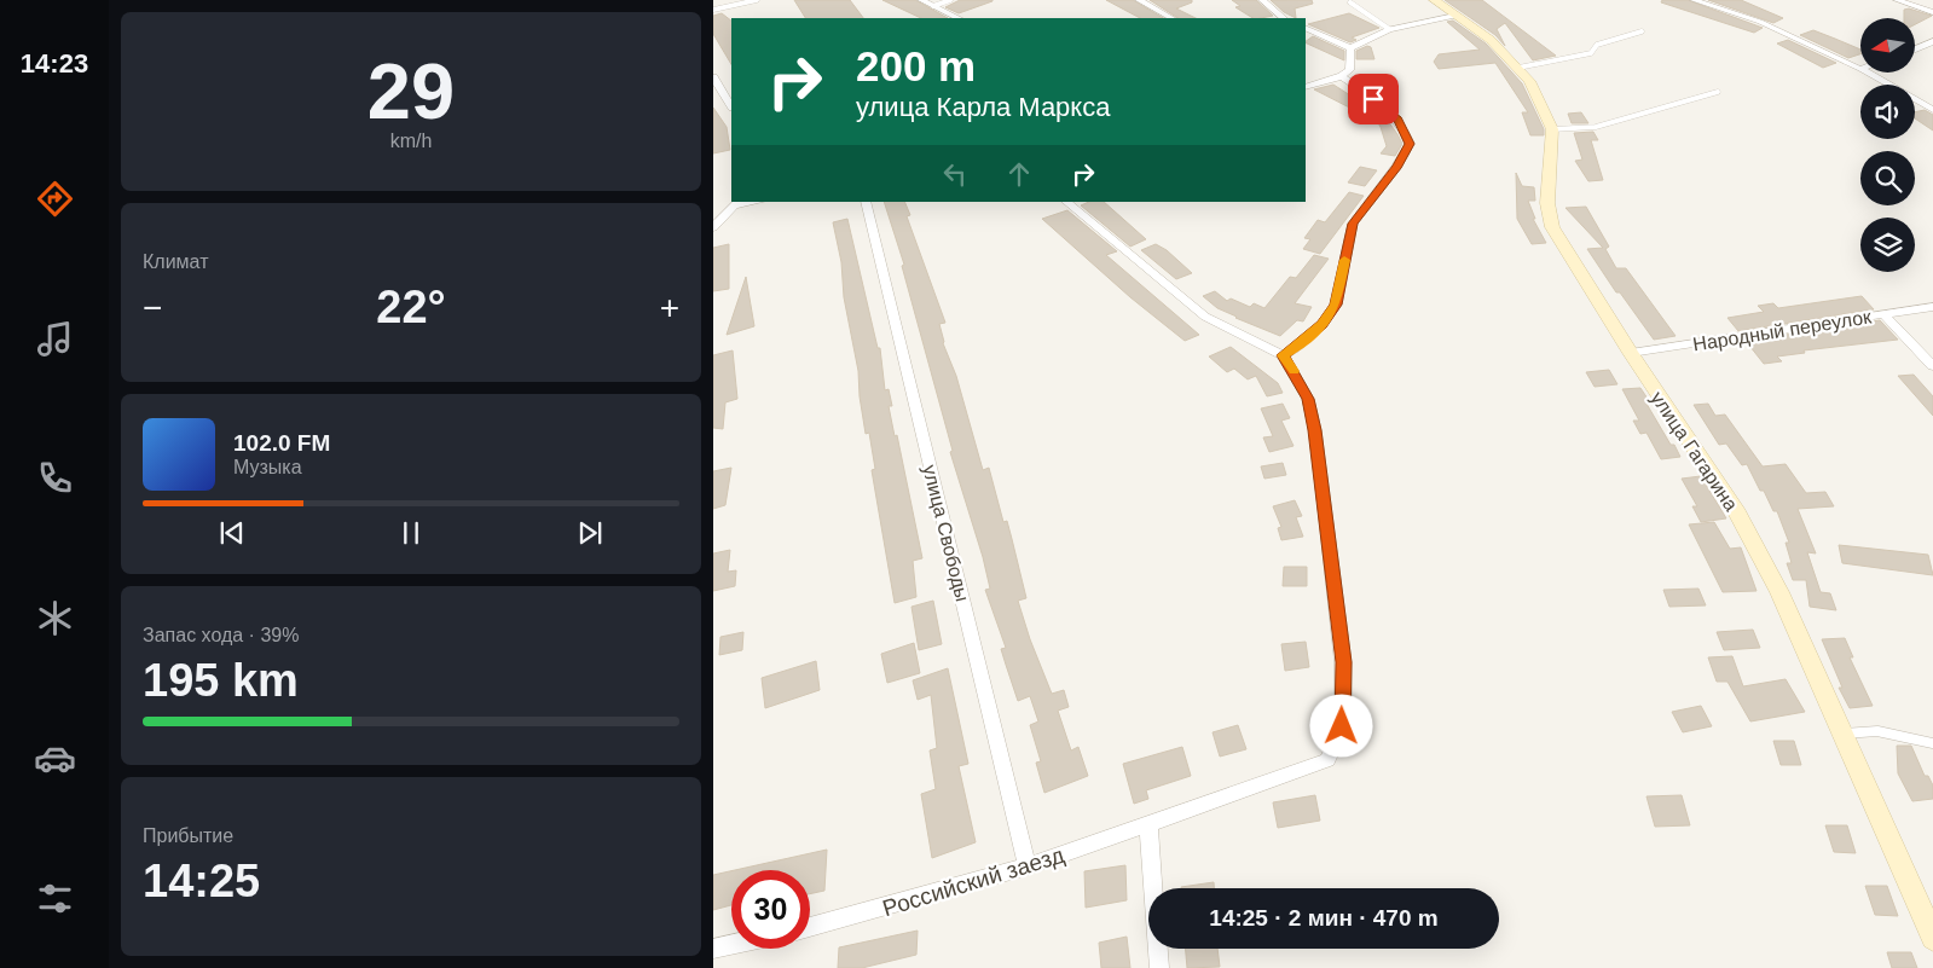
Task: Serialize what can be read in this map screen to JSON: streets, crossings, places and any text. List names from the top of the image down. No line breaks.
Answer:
{"streets":{"main road":["улица Гагарина"],"street":["Народный переулок","улица Свободы","Российский заезд"]},"crossings":[["Народный переулок","улица Гагарина"],["улица Свободы","Российский заезд"]],"north":"left","page":{"tabs":"14:23","tile":[["29","km/h"],"Климат",["Запас хода · 39%","195 km"],["Прибытие","14:25"]],"turn":["200 m","улица Карла Маркса"],"heat":["−","22°","+"],"song":["102.0 FM","Музыка"],"limit":"30","trip":"14:25 · 2 мин · 470 m"}}
